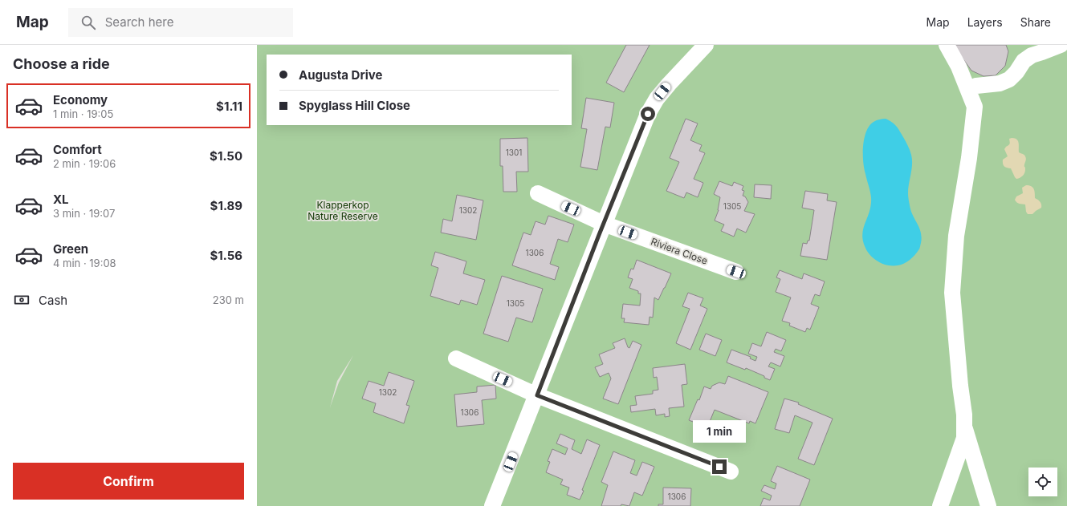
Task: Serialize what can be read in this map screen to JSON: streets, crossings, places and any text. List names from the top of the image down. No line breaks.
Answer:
{"streets":{"street":["Riviera Close"]},"parks":["Klapperkop Nature Reserve"],"house_numbers":["1301","1305","1302","1306","1305","1302","1306","1306"],"page":{"header":"Map","search":"Search here","nav":["Map","Layers","Share"],"heading":"Choose a ride","banner":["Augusta Drive","Spyglass Hill Close"],"list":[{"name":"Economy","note":"1 min · 19:05","value":"$1.11"},{"name":"Comfort","note":"2 min · 19:06","value":"$1.50"},{"name":"XL","note":"3 min · 19:07","value":"$1.89"},{"name":"Green","note":"4 min · 19:08","value":"$1.56"}],"pay":["Cash","230 m"],"bubble":"1 min","buttons":"Confirm"}}
